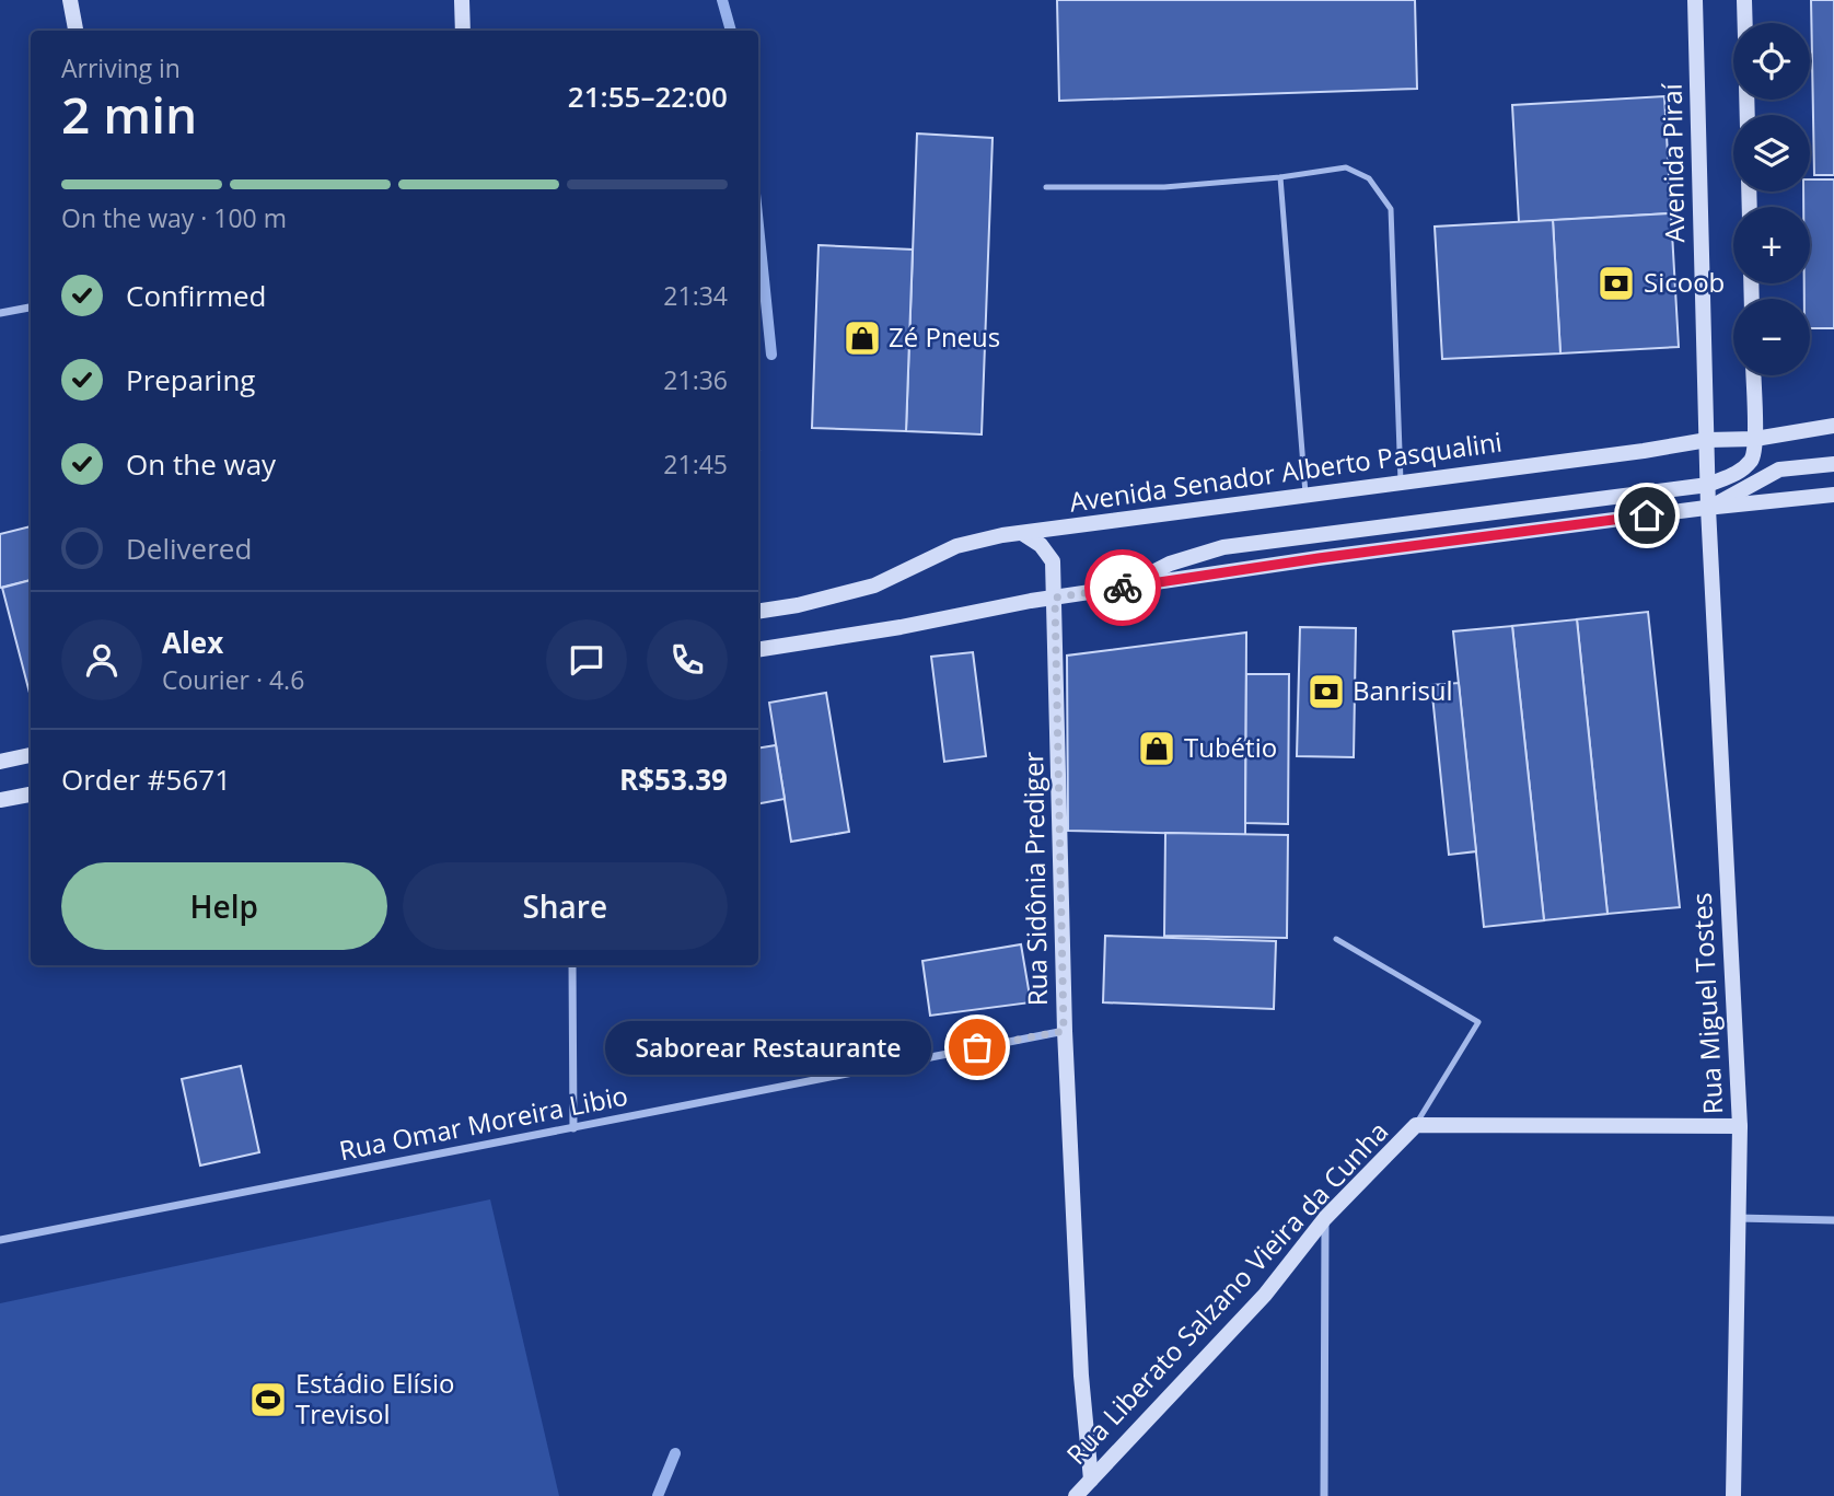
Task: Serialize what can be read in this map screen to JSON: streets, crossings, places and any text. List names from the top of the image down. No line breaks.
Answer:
{"streets":{"street":["Avenida Piraí","Avenida Senador Alberto Pasqualini","Rua Sidônia Prediger","Rua Miguel Tostes","Rua Omar Moreira Libio","Rua Liberato Salzano Vieira da Cunha"]},"crossings":[["Avenida Piraí","Avenida Senador Alberto Pasqualini"],["Avenida Piraí","Rua Miguel Tostes"],["Avenida Senador Alberto Pasqualini","Rua Sidônia Prediger"],["Rua Sidônia Prediger","Rua Omar Moreira Libio"],["Rua Sidônia Prediger","Rua Liberato Salzano Vieira da Cunha"],["Rua Miguel Tostes","Rua Liberato Salzano Vieira da Cunha"]],"places":{"bank":["Sicoob","Banrisul"],"shop":["Zé Pneus","Tubétio"],"other":["Saborear Restaurante"],"sports":["Estádio Elísio Trevisol"]},"page":{"map_buttons":["+","−"],"heading":["2 min","Arriving in","21:55–22:00"],"panel":["Alex","Courier · 4.6","Order #5671","R$53.39"],"bar":"On the way · 100 m","list":[["Confirmed","21:34"],["Preparing","21:36"],["On the way","21:45"],"Delivered"],"buttons":["Help","Share"],"bubble":"Saborear Restaurante"}}
